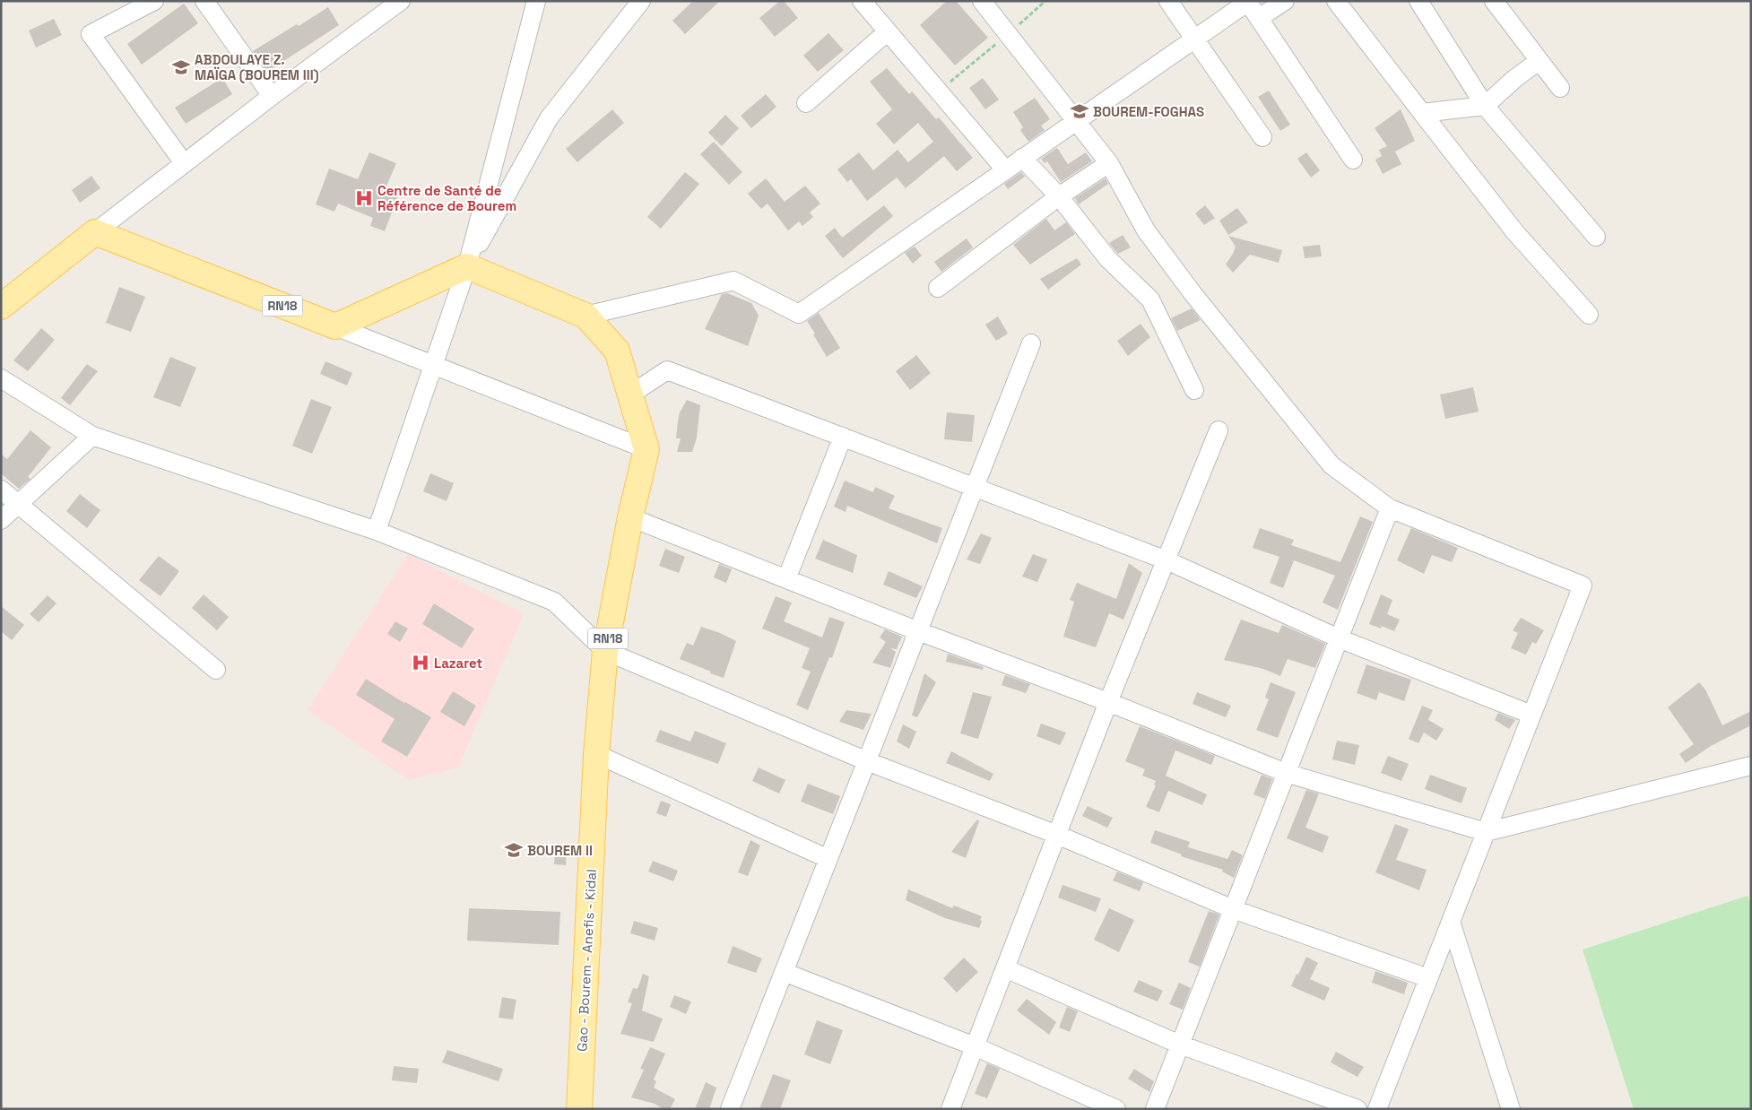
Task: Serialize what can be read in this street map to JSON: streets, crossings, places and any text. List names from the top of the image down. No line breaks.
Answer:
{"streets":{"main road":["RN18","Gao - Bourem - Anefis - Kidal"]},"places":{"school or university":["ABDOULAYE Z. MAÏGA (BOUREM III)","BOUREM-FOGHAS","BOUREM II"],"hospital":["Centre de Santé de Référence de Bourem","Lazaret"]}}
